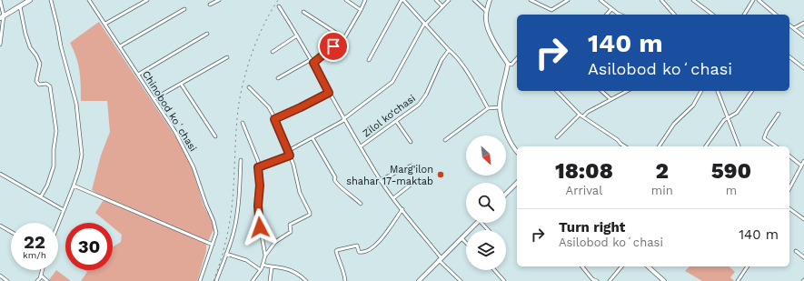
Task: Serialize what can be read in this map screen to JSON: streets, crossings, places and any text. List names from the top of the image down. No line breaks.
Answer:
{"streets":{"street":["Chinobod koʻchasi","Zilol ko‘chasi"]},"places":["Marg'ilon shahar 17-maktab"],"north":"bottom right","page":{"turn":["140 m","Asilobod koʻchasi"],"eta":["18:08","Arrival","2","min","590","m"],"list":[{"name":"Turn right","note":"Asilobod koʻchasi","value":"140 m"}],"speed":"22 km/h","limit":"30"}}
